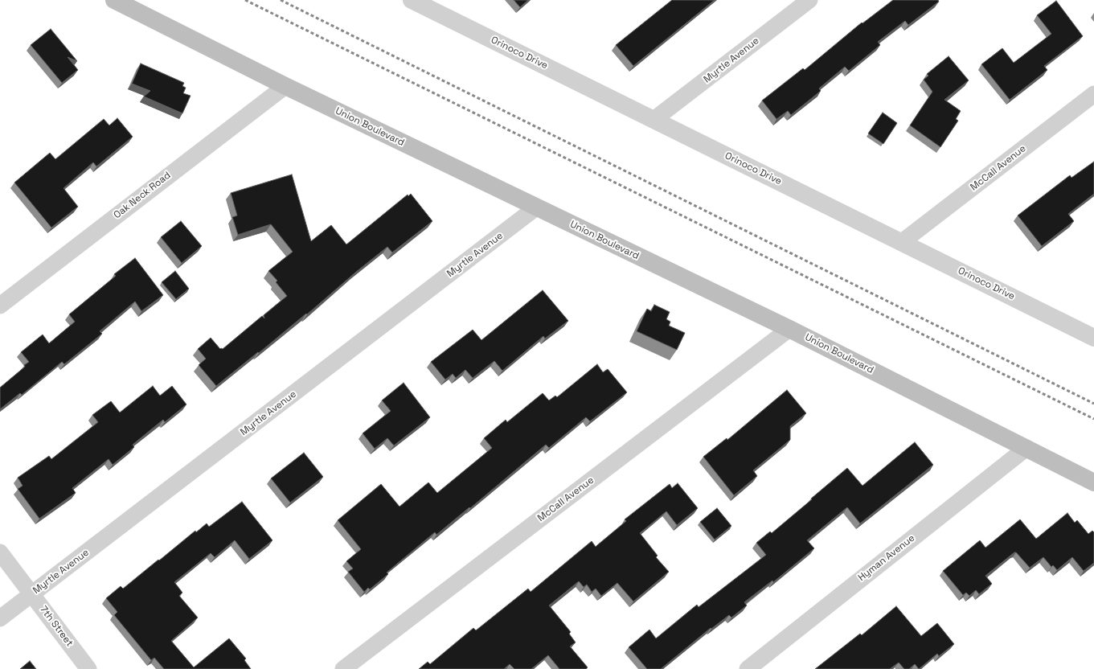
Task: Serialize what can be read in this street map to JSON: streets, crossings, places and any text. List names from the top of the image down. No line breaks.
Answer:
{"streets":{"main road":["Union Boulevard"],"street":["Orinoco Drive","Myrtle Avenue","McCall Avenue","Oak Neck Road","Hyman Avenue","7th Street"]},"crossings":[["Orinoco Drive","Myrtle Avenue"],["Orinoco Drive","McCall Avenue"],["Myrtle Avenue","Union Boulevard"],["Myrtle Avenue","7th Street"],["Union Boulevard","McCall Avenue"],["Union Boulevard","Oak Neck Road"],["Union Boulevard","Hyman Avenue"]]}
